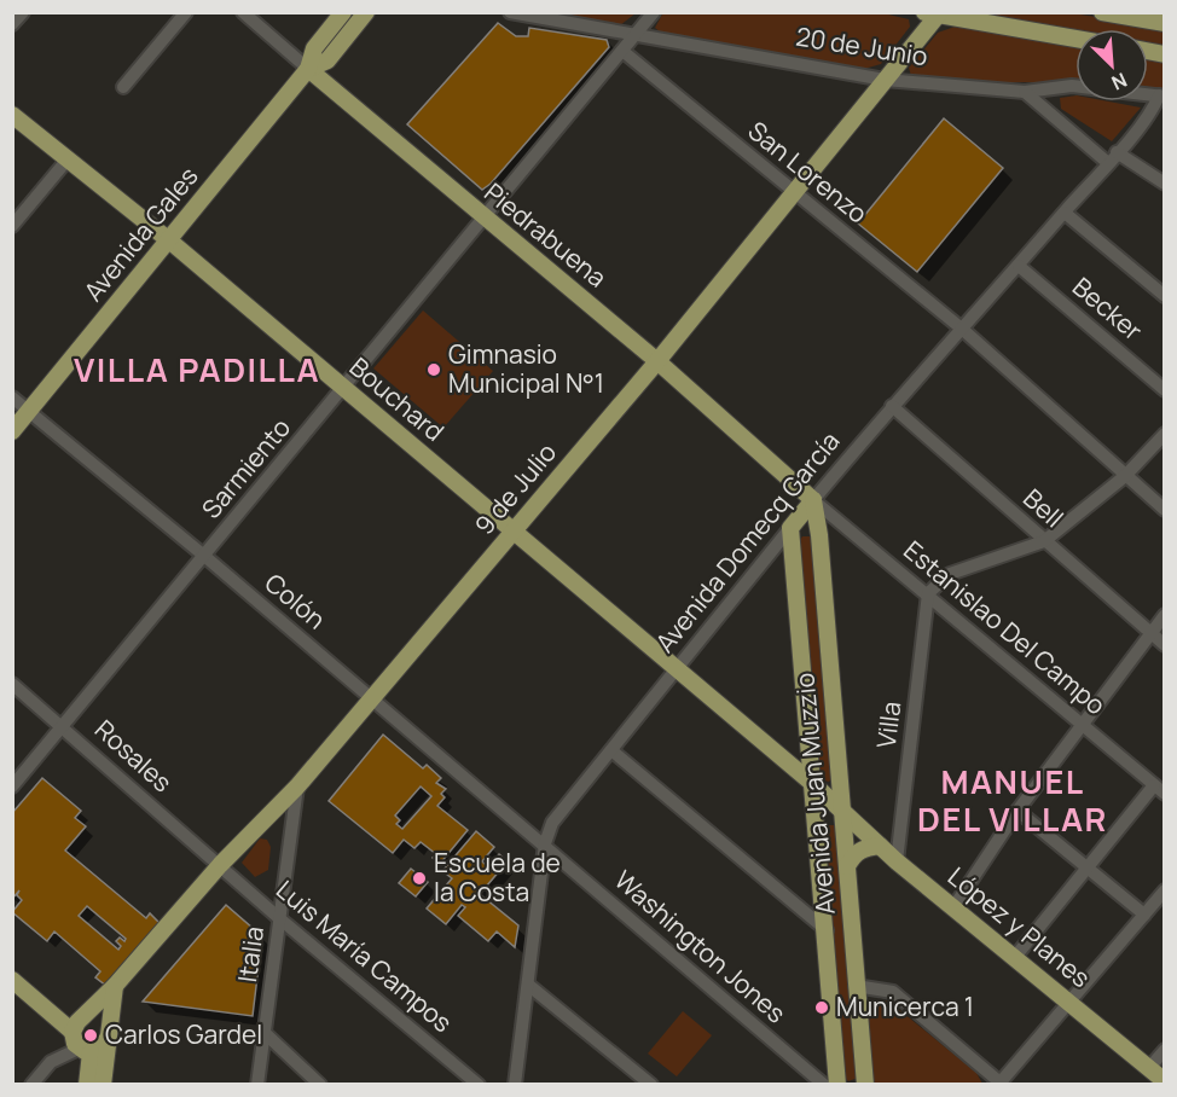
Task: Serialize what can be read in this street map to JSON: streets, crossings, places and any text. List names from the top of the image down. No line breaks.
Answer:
{"streets":{"main road":["20 de Junio","Avenida Gales","Piedrabuena","Bouchard","9 de Julio","Avenida Domecq García","Avenida Juan Muzzio","López y Planes"],"street":["San Lorenzo","Becker","Sarmiento","Bell","Colón","Estanislao Del Campo","Villa","Rosales","Washington Jones","Italia","Luis María Campos"]},"crossings":[["20 de Junio","Sarmiento"],["20 de Junio","9 de Julio"],["20 de Junio","Avenida Domecq García"],["San Lorenzo","Sarmiento"],["San Lorenzo","9 de Julio"],["San Lorenzo","Avenida Domecq García"],["Avenida Gales","Piedrabuena"],["Avenida Gales","Bouchard"],["Avenida Gales","Colón"],["Piedrabuena","Sarmiento"],["Piedrabuena","9 de Julio"],["Piedrabuena","Avenida Domecq García"],["Piedrabuena","Estanislao Del Campo"],["Piedrabuena","Avenida Juan Muzzio"],["Becker","Avenida Domecq García"],["Bouchard","Sarmiento"],["Bouchard","9 de Julio"],["Bouchard","Avenida Domecq García"],["Bouchard","López y Planes"],["Sarmiento","Colón"],["Sarmiento","Rosales"],["9 de Julio","Colón"],["9 de Julio","Rosales"],["9 de Julio","Italia"],["9 de Julio","Luis María Campos"],["Bell","Avenida Domecq García"],["Avenida Domecq García","Colón"],["Avenida Domecq García","Estanislao Del Campo"],["Avenida Domecq García","Avenida Juan Muzzio"],["Avenida Domecq García","López y Planes"],["Avenida Domecq García","Washington Jones"],["Colón","Washington Jones"],["Estanislao Del Campo","Villa"],["Estanislao Del Campo","Avenida Juan Muzzio"],["Villa","López y Planes"],["Rosales","Luis María Campos"],["Avenida Juan Muzzio","López y Planes"],["Italia","Luis María Campos"]],"districts":["VILLA PADILLA","MANUEL DEL VILLAR"],"places":["Gimnasio Municipal N°1","Escuela de la Costa","Municerca 1","Carlos Gardel"],"north":"bottom right"}
